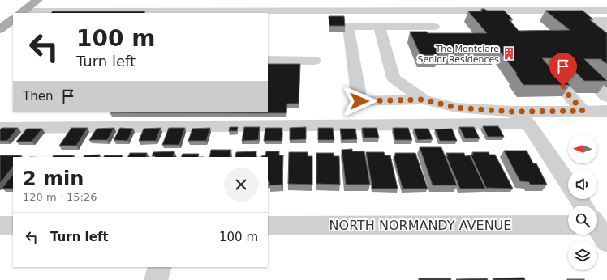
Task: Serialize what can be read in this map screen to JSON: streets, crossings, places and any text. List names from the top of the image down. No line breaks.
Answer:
{"streets":{"street":["NORTH NORMANDY AVENUE"]},"places":{"building":["The Montclare Senior Residences"]},"north":"left","page":{"turn":["100 m","Turn left"],"then":"Then","heading":["2 min","120 m · 15:26"],"list":[{"name":"Turn left","value":"100 m"}]}}
